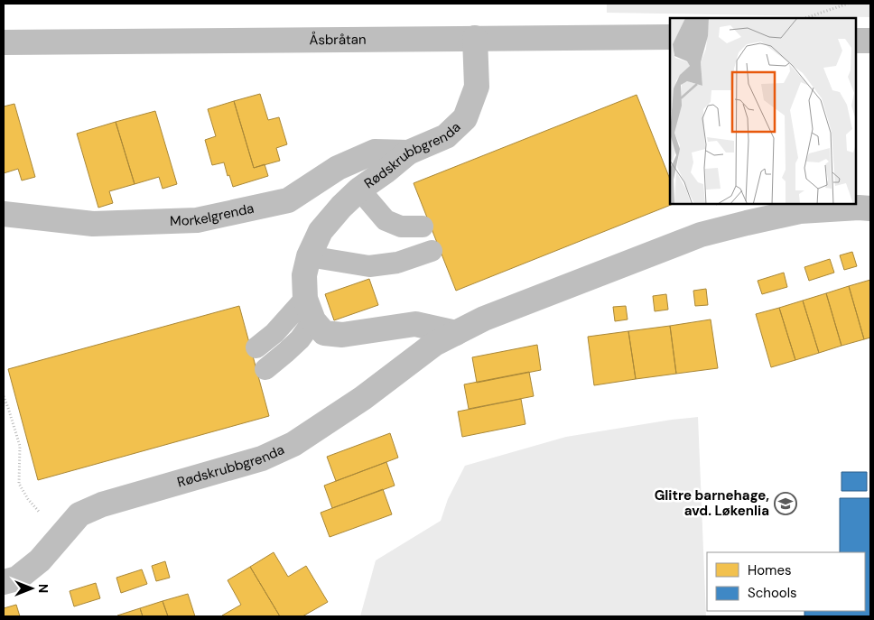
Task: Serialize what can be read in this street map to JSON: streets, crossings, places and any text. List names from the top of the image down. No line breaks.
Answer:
{"streets":{"street":["Åsbråtan","Rødskrubbgrenda","Morkelgrenda"]},"crossings":[["Åsbråtan","Rødskrubbgrenda"],["Rødskrubbgrenda","Morkelgrenda"]],"places":{"school or university":["Glitre barnehage, avd. Løkenlia"]},"legend":["Homes","Schools"],"north":"right"}
